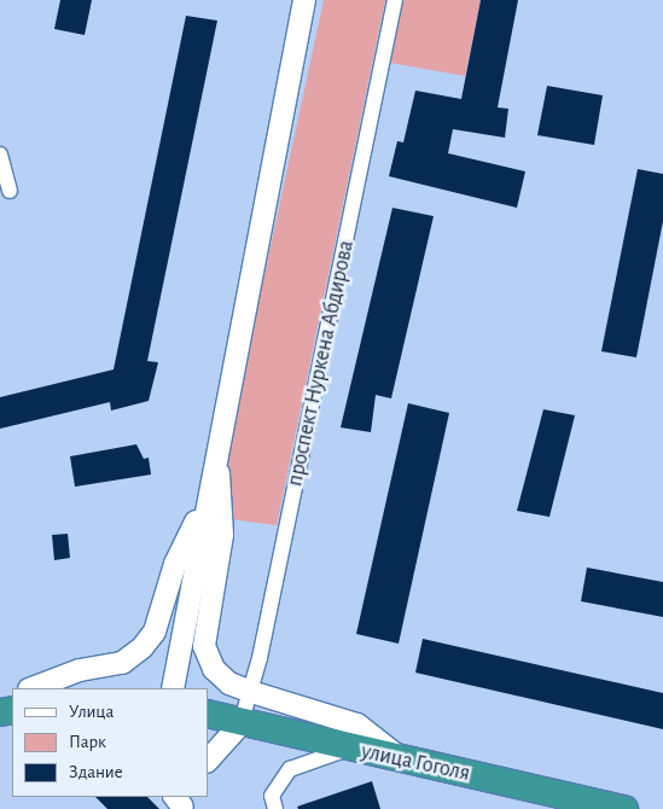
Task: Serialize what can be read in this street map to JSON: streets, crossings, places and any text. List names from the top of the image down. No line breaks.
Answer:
{"streets":{"highway":["улица Гоголя"],"street":["проспект Нуркена Абдирова"]},"crossings":[["проспект Нуркена Абдирова","улица Гоголя"]],"legend":["Улица","Парк","Здание"]}
